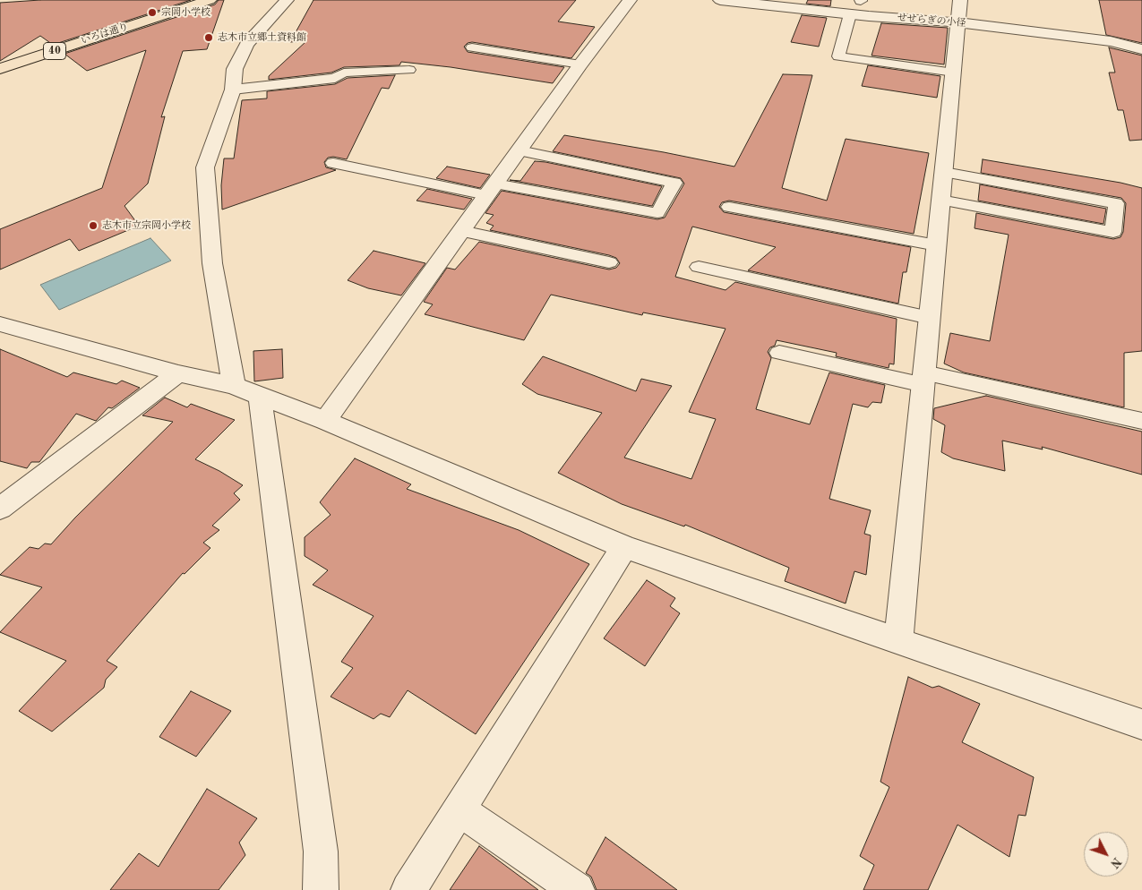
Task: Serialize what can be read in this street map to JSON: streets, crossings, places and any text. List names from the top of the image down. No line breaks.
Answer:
{"streets":{"main road":["いろは通り","40"],"street":["せせらぎの小径"]},"places":["宗岡小学校","志木市立郷土資料館","志木市立宗岡小学校"],"north":"bottom right"}
